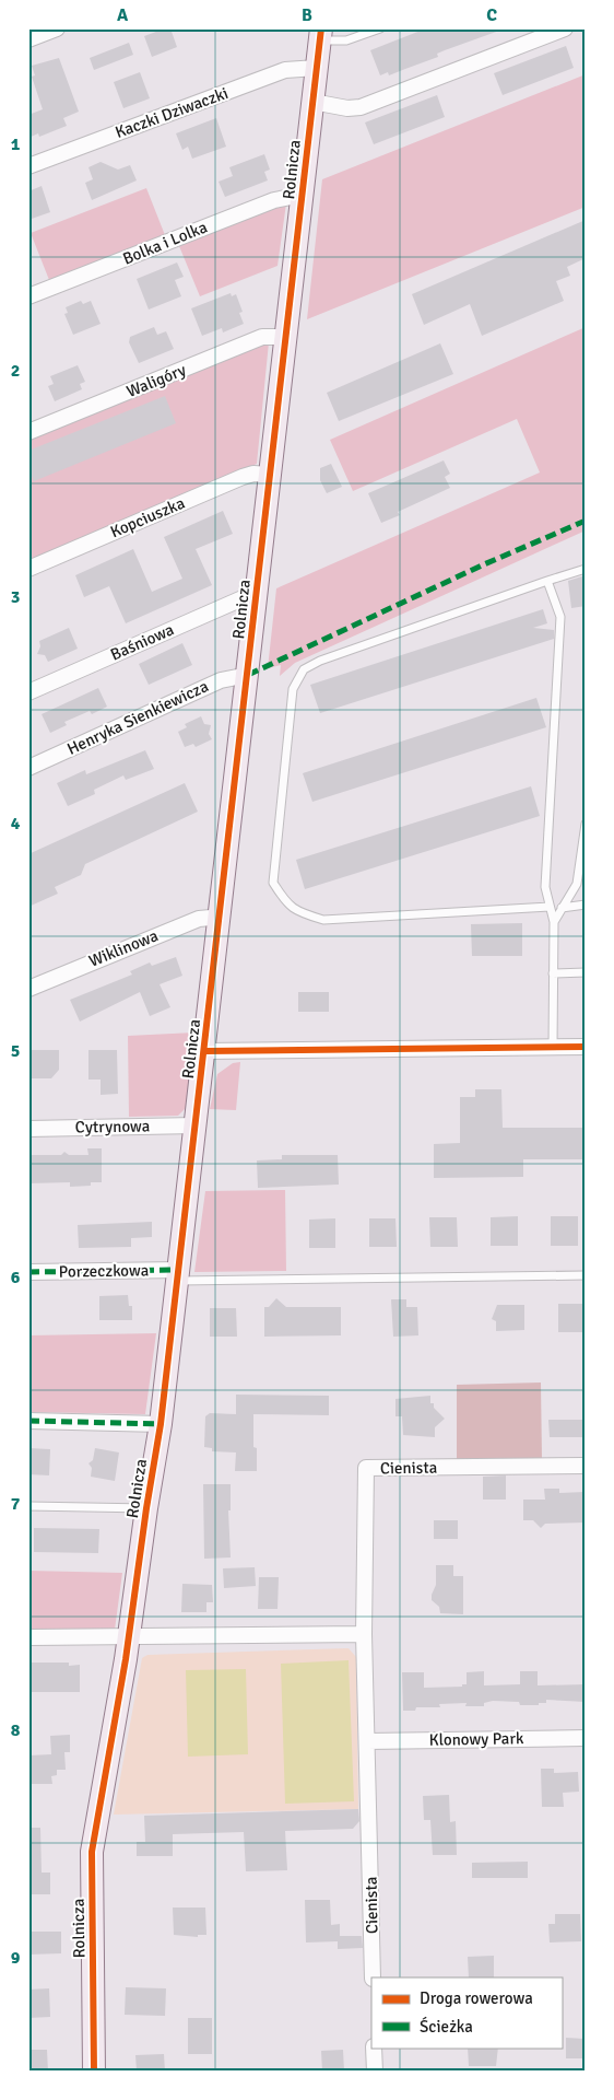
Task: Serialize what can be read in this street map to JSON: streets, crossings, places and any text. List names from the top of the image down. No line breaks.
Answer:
{"streets":{"street":["Kaczki Dziwaczki","Rolnicza","Bolka i Lolka","Waligóry","Kopciuszka","Baśniowa","Henryka Sienkiewicza","Wiklinowa","Cytrynowa","Porzeczkowa","Cienista","Klonowy Park"]},"crossings":[["Kaczki Dziwaczki","Rolnicza"],["Rolnicza","Bolka i Lolka"],["Rolnicza","Waligóry"],["Rolnicza","Kopciuszka"],["Rolnicza","Baśniowa"],["Rolnicza","Henryka Sienkiewicza"],["Rolnicza","Wiklinowa"],["Rolnicza","Cytrynowa"],["Rolnicza","Porzeczkowa"],["Cienista","Klonowy Park"]],"legend":["Droga rowerowa","Ścieżka"],"grid":{"columns":["A","B","C"],"rows":["1","2","3","4","5","6","7","8","9"]}}
